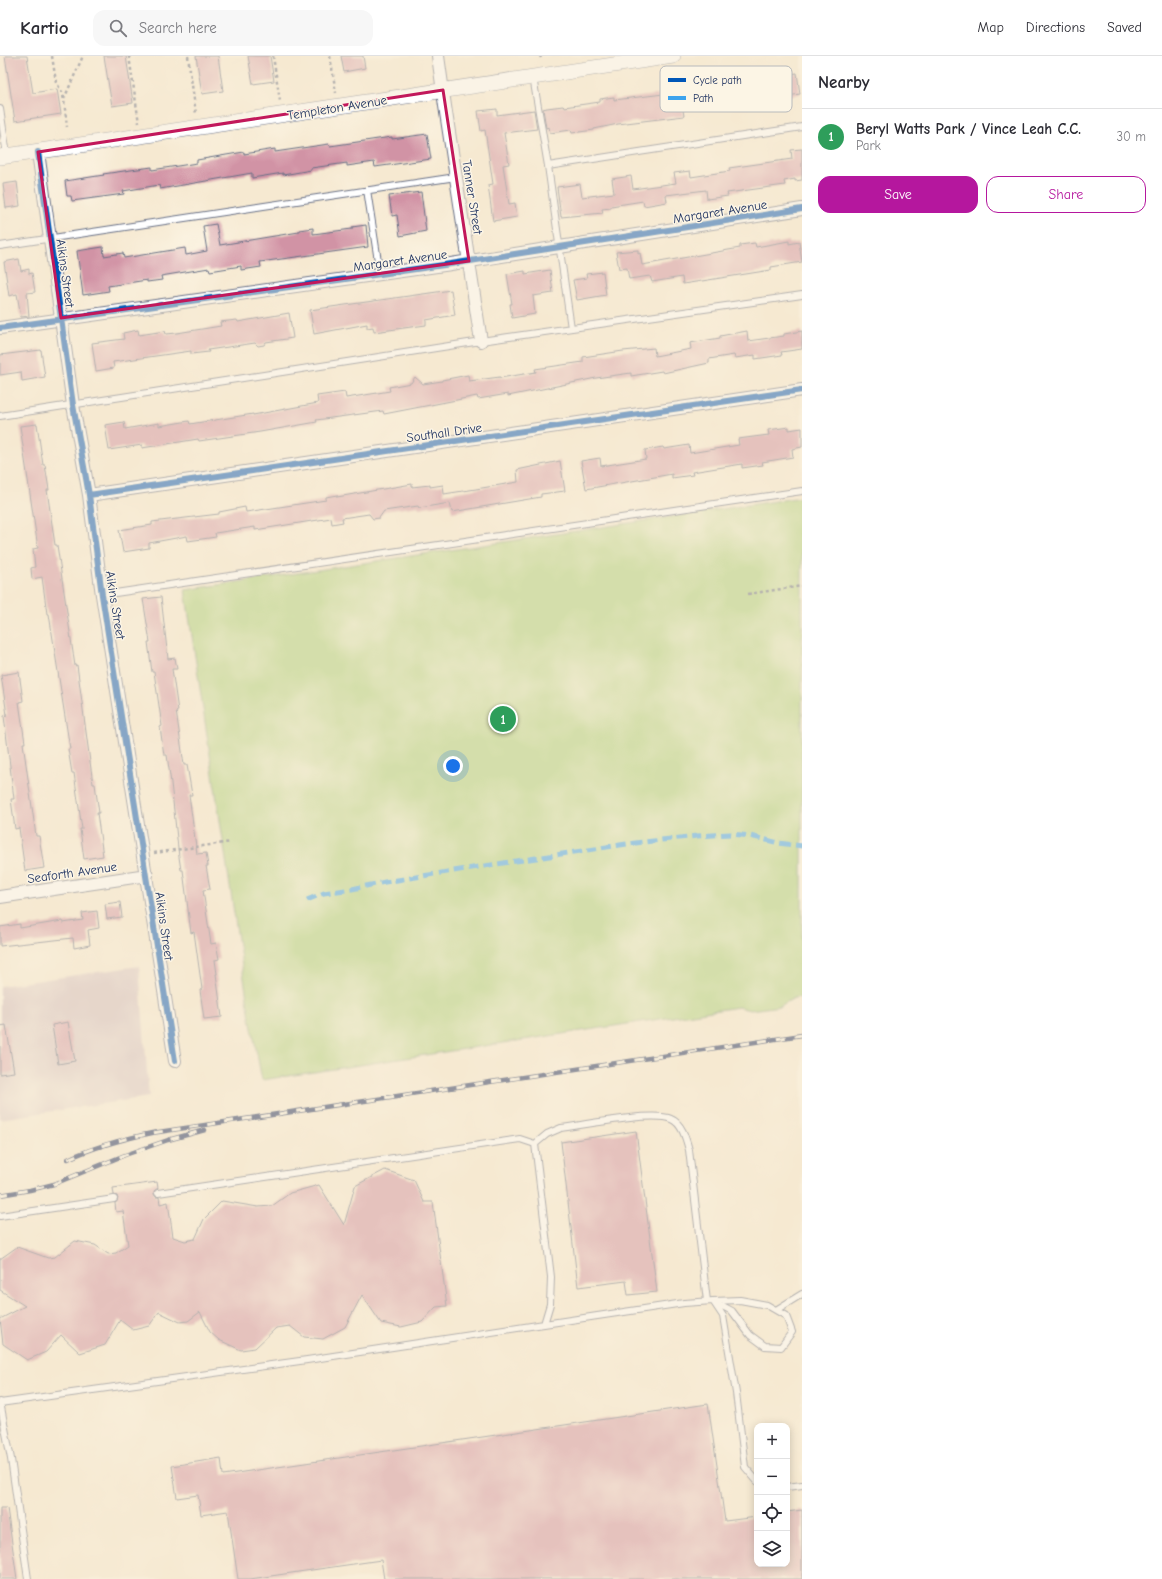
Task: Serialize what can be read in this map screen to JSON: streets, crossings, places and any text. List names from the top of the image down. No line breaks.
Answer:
{"streets":{"street":["Templeton Avenue","Tanner Street","Margaret Avenue","Aikins Street","Southall Drive","Seaforth Avenue"]},"crossings":[["Templeton Avenue","Tanner Street"],["Templeton Avenue","Aikins Street"],["Tanner Street","Margaret Avenue"],["Margaret Avenue","Aikins Street"],["Aikins Street","Southall Drive"],["Aikins Street","Seaforth Avenue"]],"legend":["Cycle path","Path"],"page":{"header":"Kartio","search":"Search here","nav":["Map","Directions","Saved"],"heading":"Nearby","list":[{"mark":"1","name":"Beryl Watts Park / Vince Leah C.C.","note":"Park","value":"30 m"}],"buttons":["Save","Share"],"pins":"1","map_buttons":["+","−"]}}
